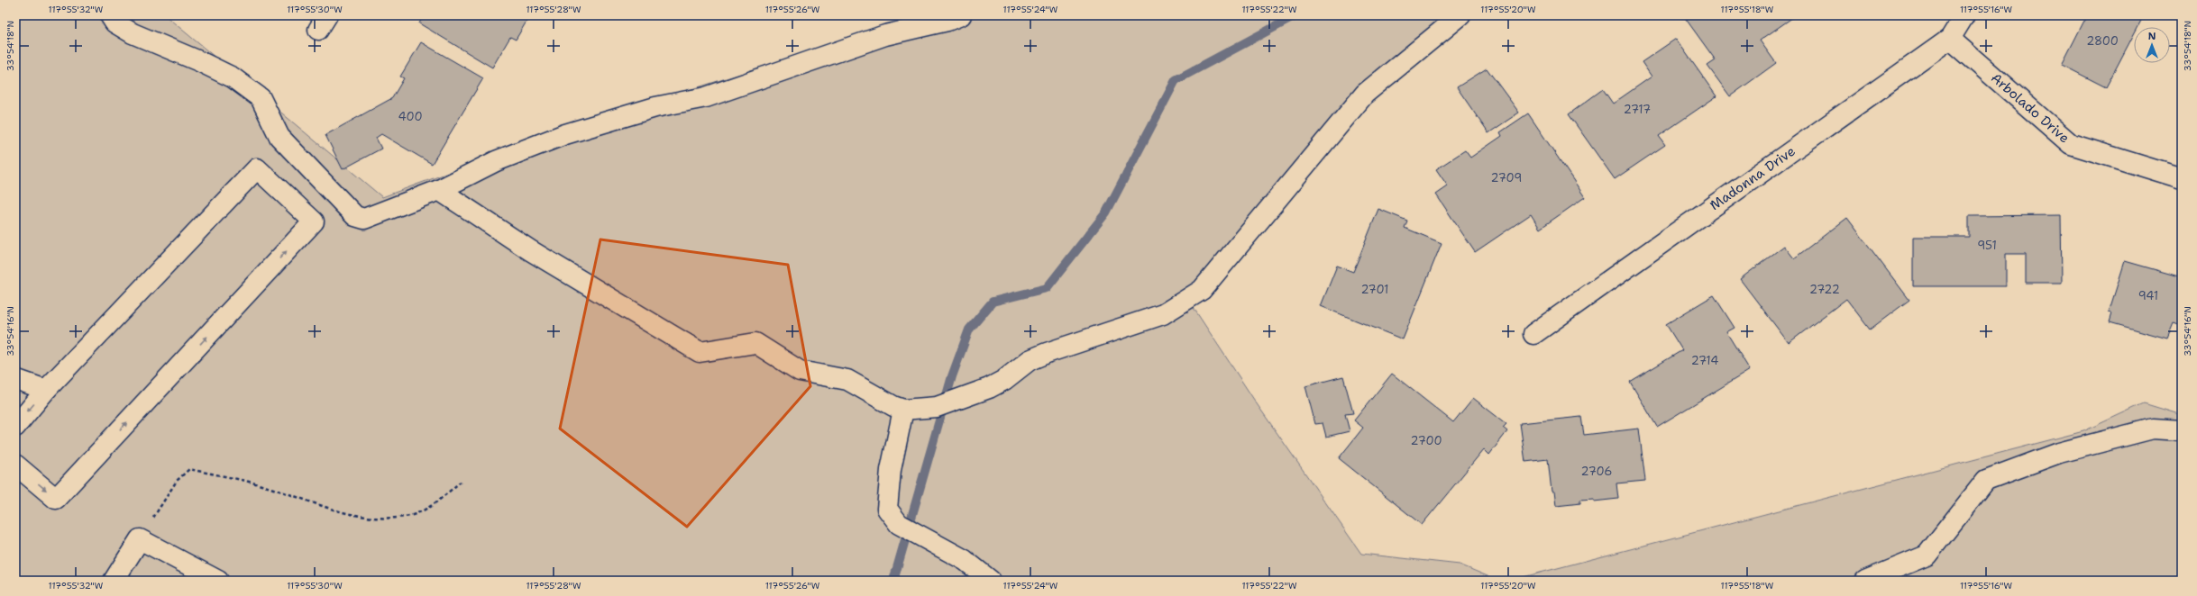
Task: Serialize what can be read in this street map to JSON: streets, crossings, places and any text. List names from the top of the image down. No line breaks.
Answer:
{"streets":{"street":["Arbolado Drive","Madonna Drive"]},"crossings":[["Arbolado Drive","Madonna Drive"]],"house_numbers":["2800","2717","400","2709","951","2701","2722","941","2714","2700","2706"],"north":"top","coordinates":["117°55'32\"W","117°55'30\"W","117°55'28\"W","117°55'26\"W","117°55'24\"W","117°55'22\"W","117°55'20\"W","117°55'18\"W","117°55'16\"W","33°54'18\"N","33°54'16\"N"]}
